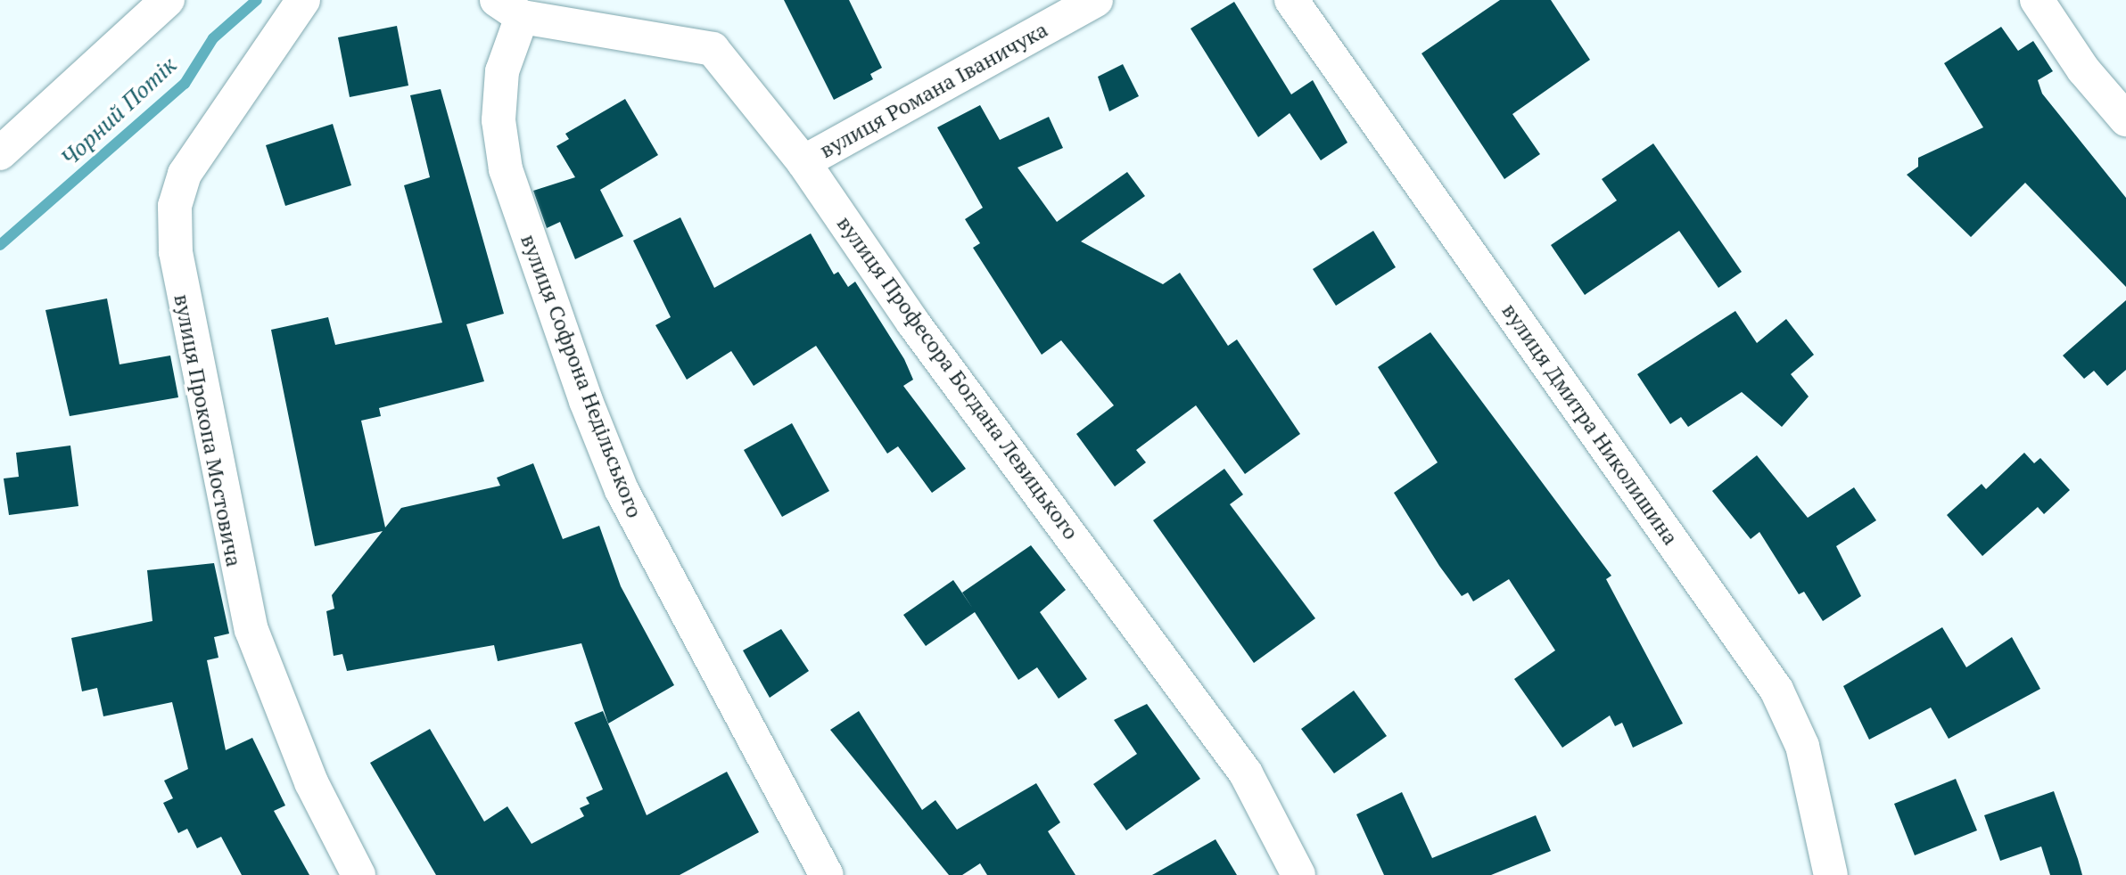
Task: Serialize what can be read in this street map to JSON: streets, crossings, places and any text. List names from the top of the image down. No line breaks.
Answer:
{"streets":{"street":["вулиця Романа Іваничука","вулиця Софрона Недільського","вулиця Професора Богдана Левицького","вулиця Дмитра Николишина","вулиця Прокопа Мостовича"]},"crossings":[["вулиця Романа Іваничука","вулиця Професора Богдана Левицького"],["вулиця Софрона Недільського","вулиця Професора Богдана Левицького"]],"water":["Чорний Потік"]}
